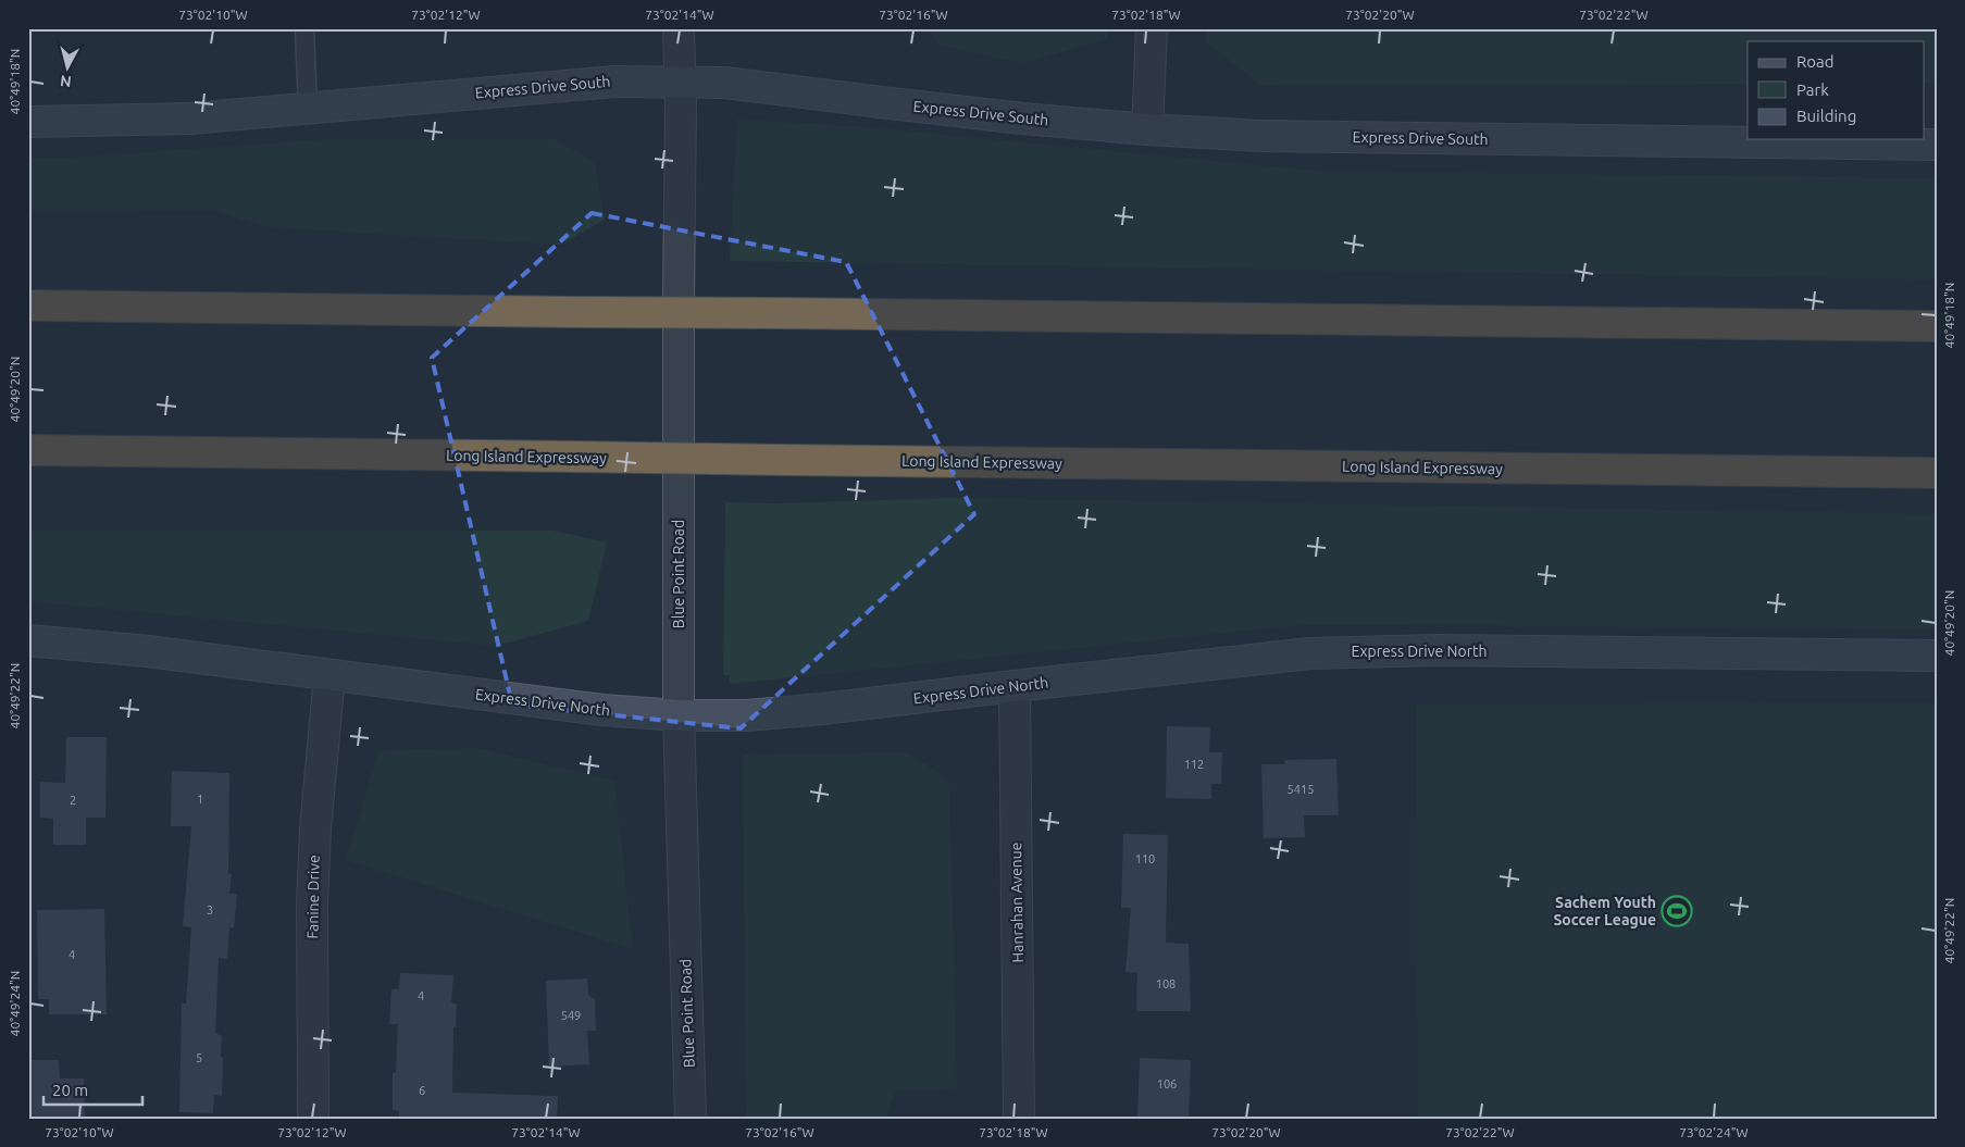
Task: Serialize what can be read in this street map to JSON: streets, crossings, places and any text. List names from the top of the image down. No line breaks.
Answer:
{"streets":{"highway":["Long Island Expressway"],"main road":["Express Drive South","Express Drive North"],"street":["Blue Point Road","Fanine Drive","Hanrahan Avenue"]},"crossings":[["Express Drive South","Blue Point Road"],["Blue Point Road","Express Drive North"],["Express Drive North","Fanine Drive"],["Express Drive North","Hanrahan Avenue"]],"places":{"sports":["Sachem Youth Soccer League"]},"house_numbers":["112","5415","1","2","110","3","4","108","4","549","5","106","6"],"legend":["Road","Park","Building"],"scale_bar":"20 m","north":"bottom","coordinates":["73°02'10\"W","73°02'12\"W","73°02'14\"W","73°02'16\"W","73°02'18\"W","73°02'20\"W","73°02'22\"W","40°49'18\"N","40°49'20\"N","40°49'22\"N","40°49'24\"N","73°02'24\"W"]}
